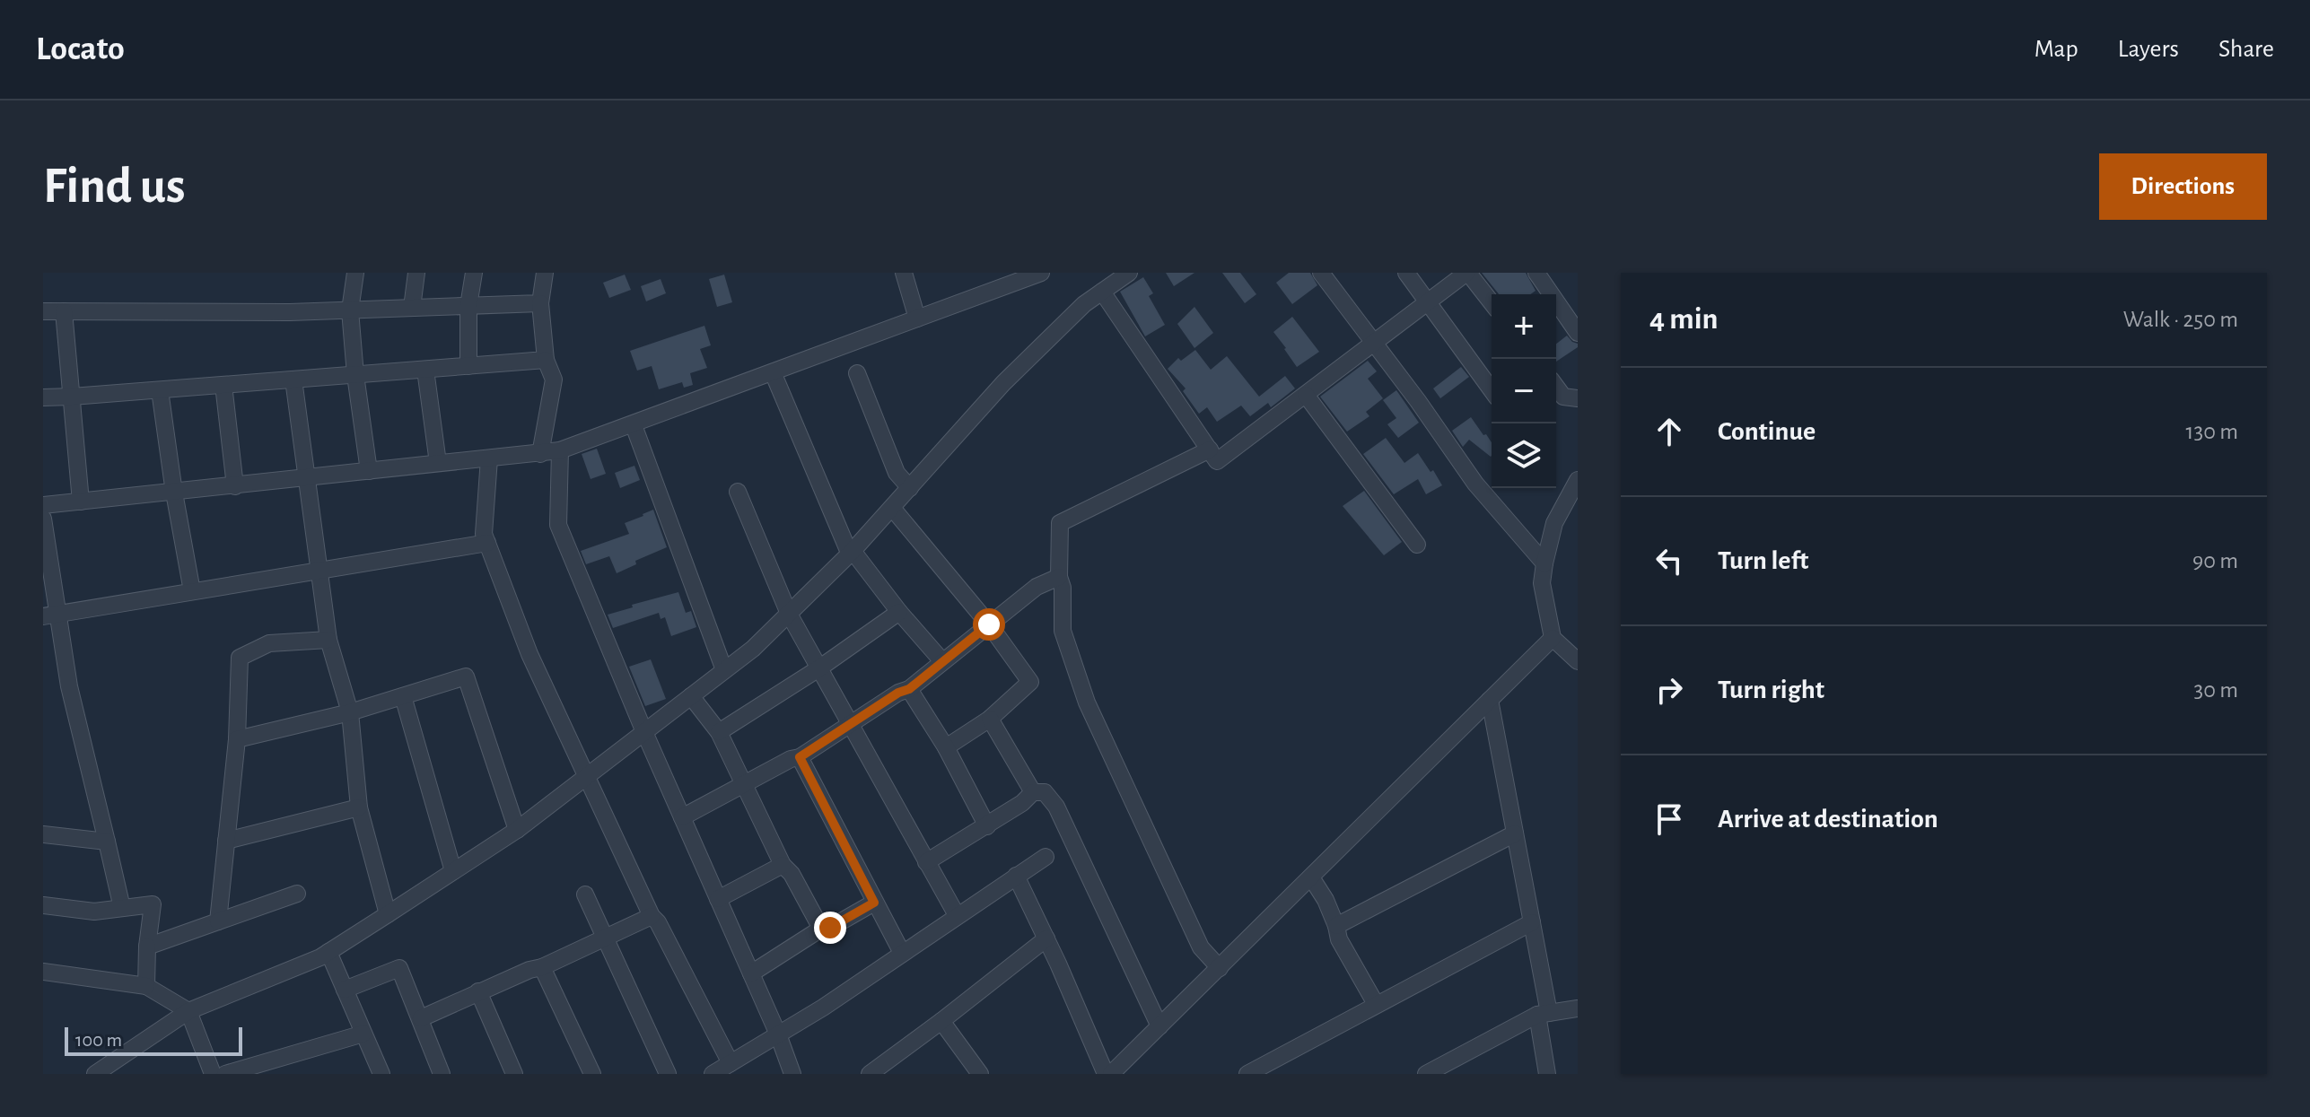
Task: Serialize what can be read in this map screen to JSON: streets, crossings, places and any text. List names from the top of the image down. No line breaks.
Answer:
{"scale_bar":"100 m","page":{"header":"Locato","nav":["Map","Layers","Share"],"buttons":"Directions","title":"Find us","heading":["4 min","Walk · 250 m"],"map_buttons":["+","−"],"list":[["Continue","130 m"],["Turn left","90 m"],["Turn right","30 m"],"Arrive at destination"],"scale":"100 m"}}
